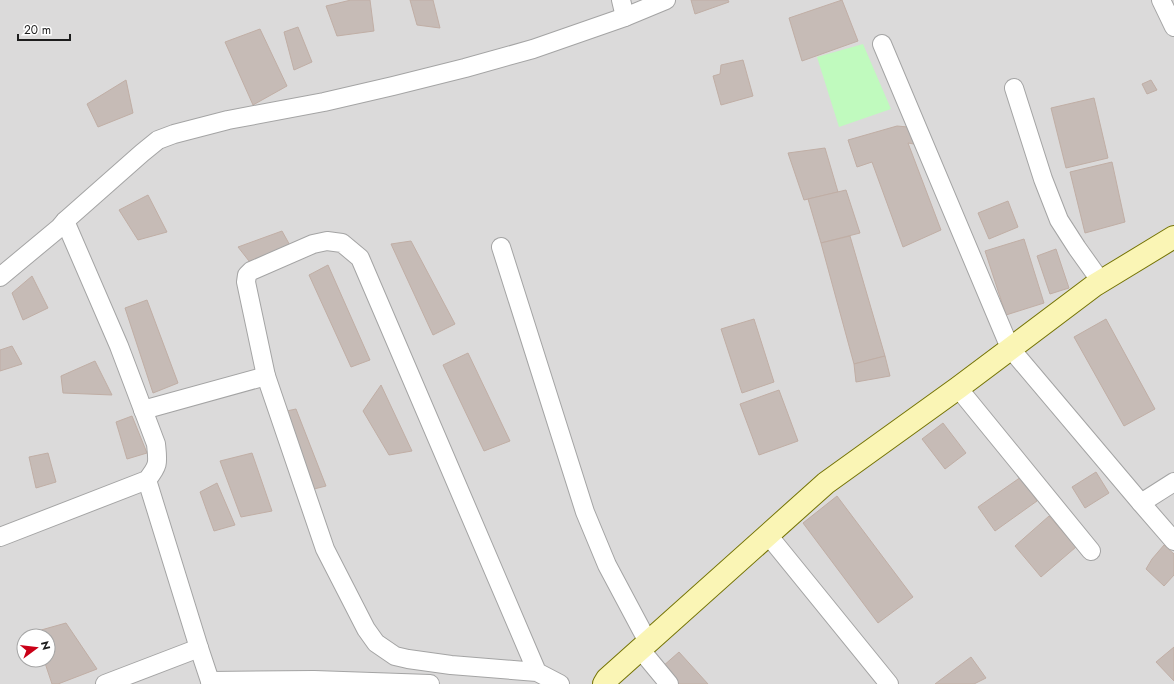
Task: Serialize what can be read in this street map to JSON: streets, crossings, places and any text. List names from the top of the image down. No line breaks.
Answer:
{"scale_bar":"20 m","north":"right"}
